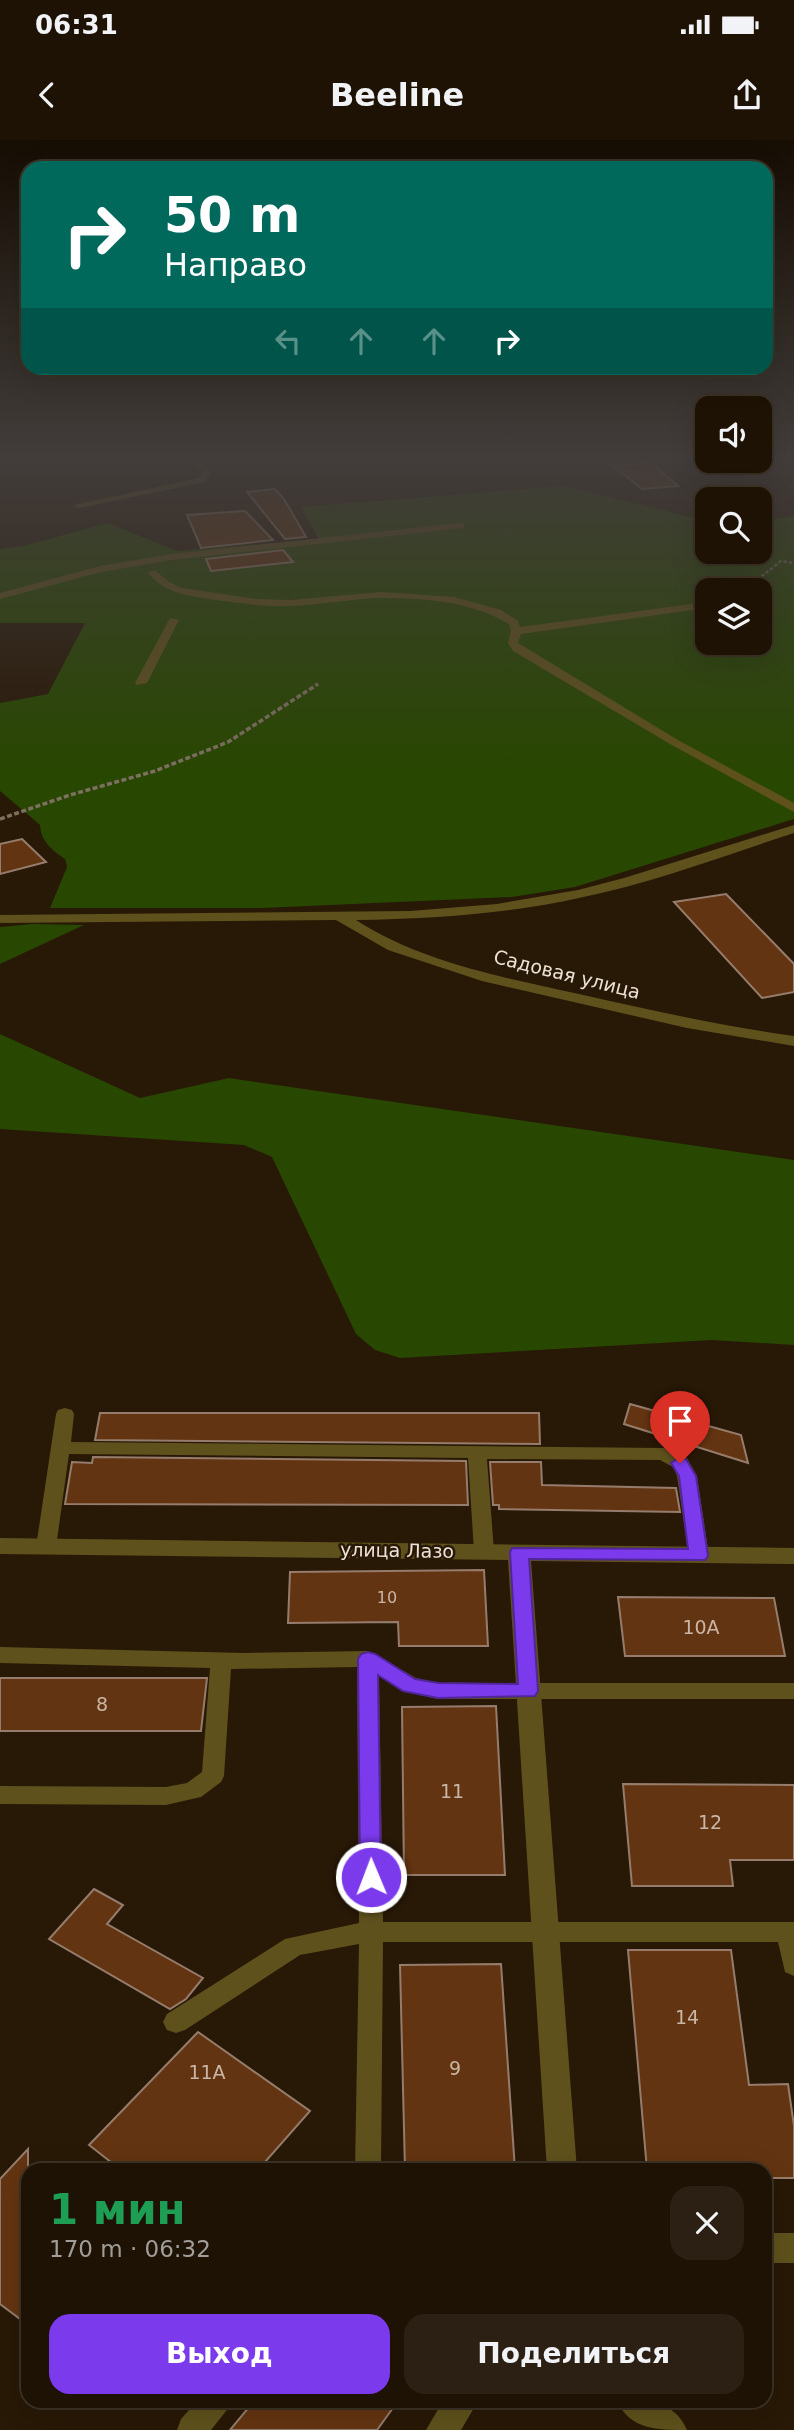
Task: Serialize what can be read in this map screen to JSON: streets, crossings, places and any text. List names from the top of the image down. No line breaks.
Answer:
{"streets":{"street":["Садовая улица","улица Лазо"]},"house_numbers":["10","10А","8","11","12","14","9","11А"],"page":{"status":"06:31","header":"Beeline","turn":["50 m","Направо"],"heading":["1 мин","170 m · 06:32"],"buttons":["Выход","Поделиться"]}}
